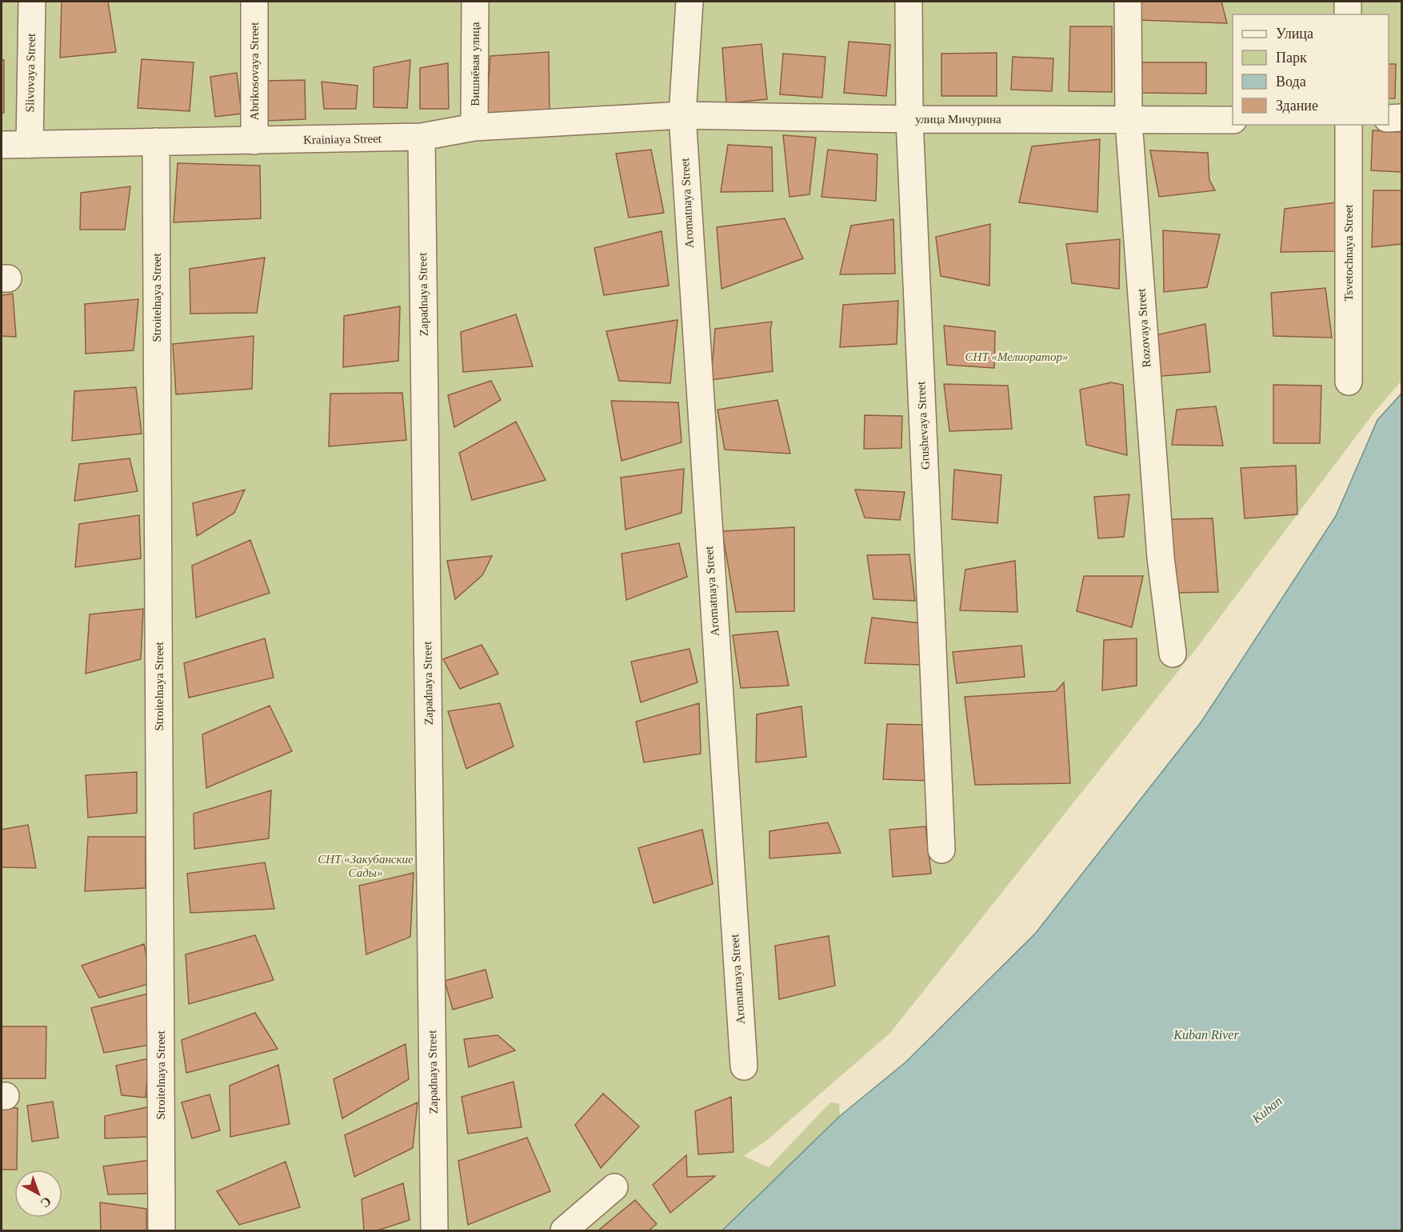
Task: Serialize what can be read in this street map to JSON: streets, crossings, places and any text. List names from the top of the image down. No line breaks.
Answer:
{"streets":{"street":["Вишнёвая улица","Abrikosovaya Street","Slivovaya Street","улица Мичурина","Krainiaya Street","Aromatnaya Street","Tsvetochnaya Street","Zapadnaya Street","Stroitelnaya Street","Rozovaya Street","Grushevaya Street"]},"crossings":[["Вишнёвая улица","Krainiaya Street"],["Abrikosovaya Street","Krainiaya Street"],["Slivovaya Street","Krainiaya Street"],["улица Мичурина","Krainiaya Street"],["улица Мичурина","Aromatnaya Street"],["улица Мичурина","Rozovaya Street"],["улица Мичурина","Grushevaya Street"],["Krainiaya Street","Aromatnaya Street"],["Krainiaya Street","Zapadnaya Street"],["Krainiaya Street","Stroitelnaya Street"]],"water":["Kuban River","Kuban"],"parks":["СНТ «Мелиоратор»","СНТ «Закубанские Сады»"],"legend":["Улица","Парк","Вода","Здание"],"north":"bottom right"}
